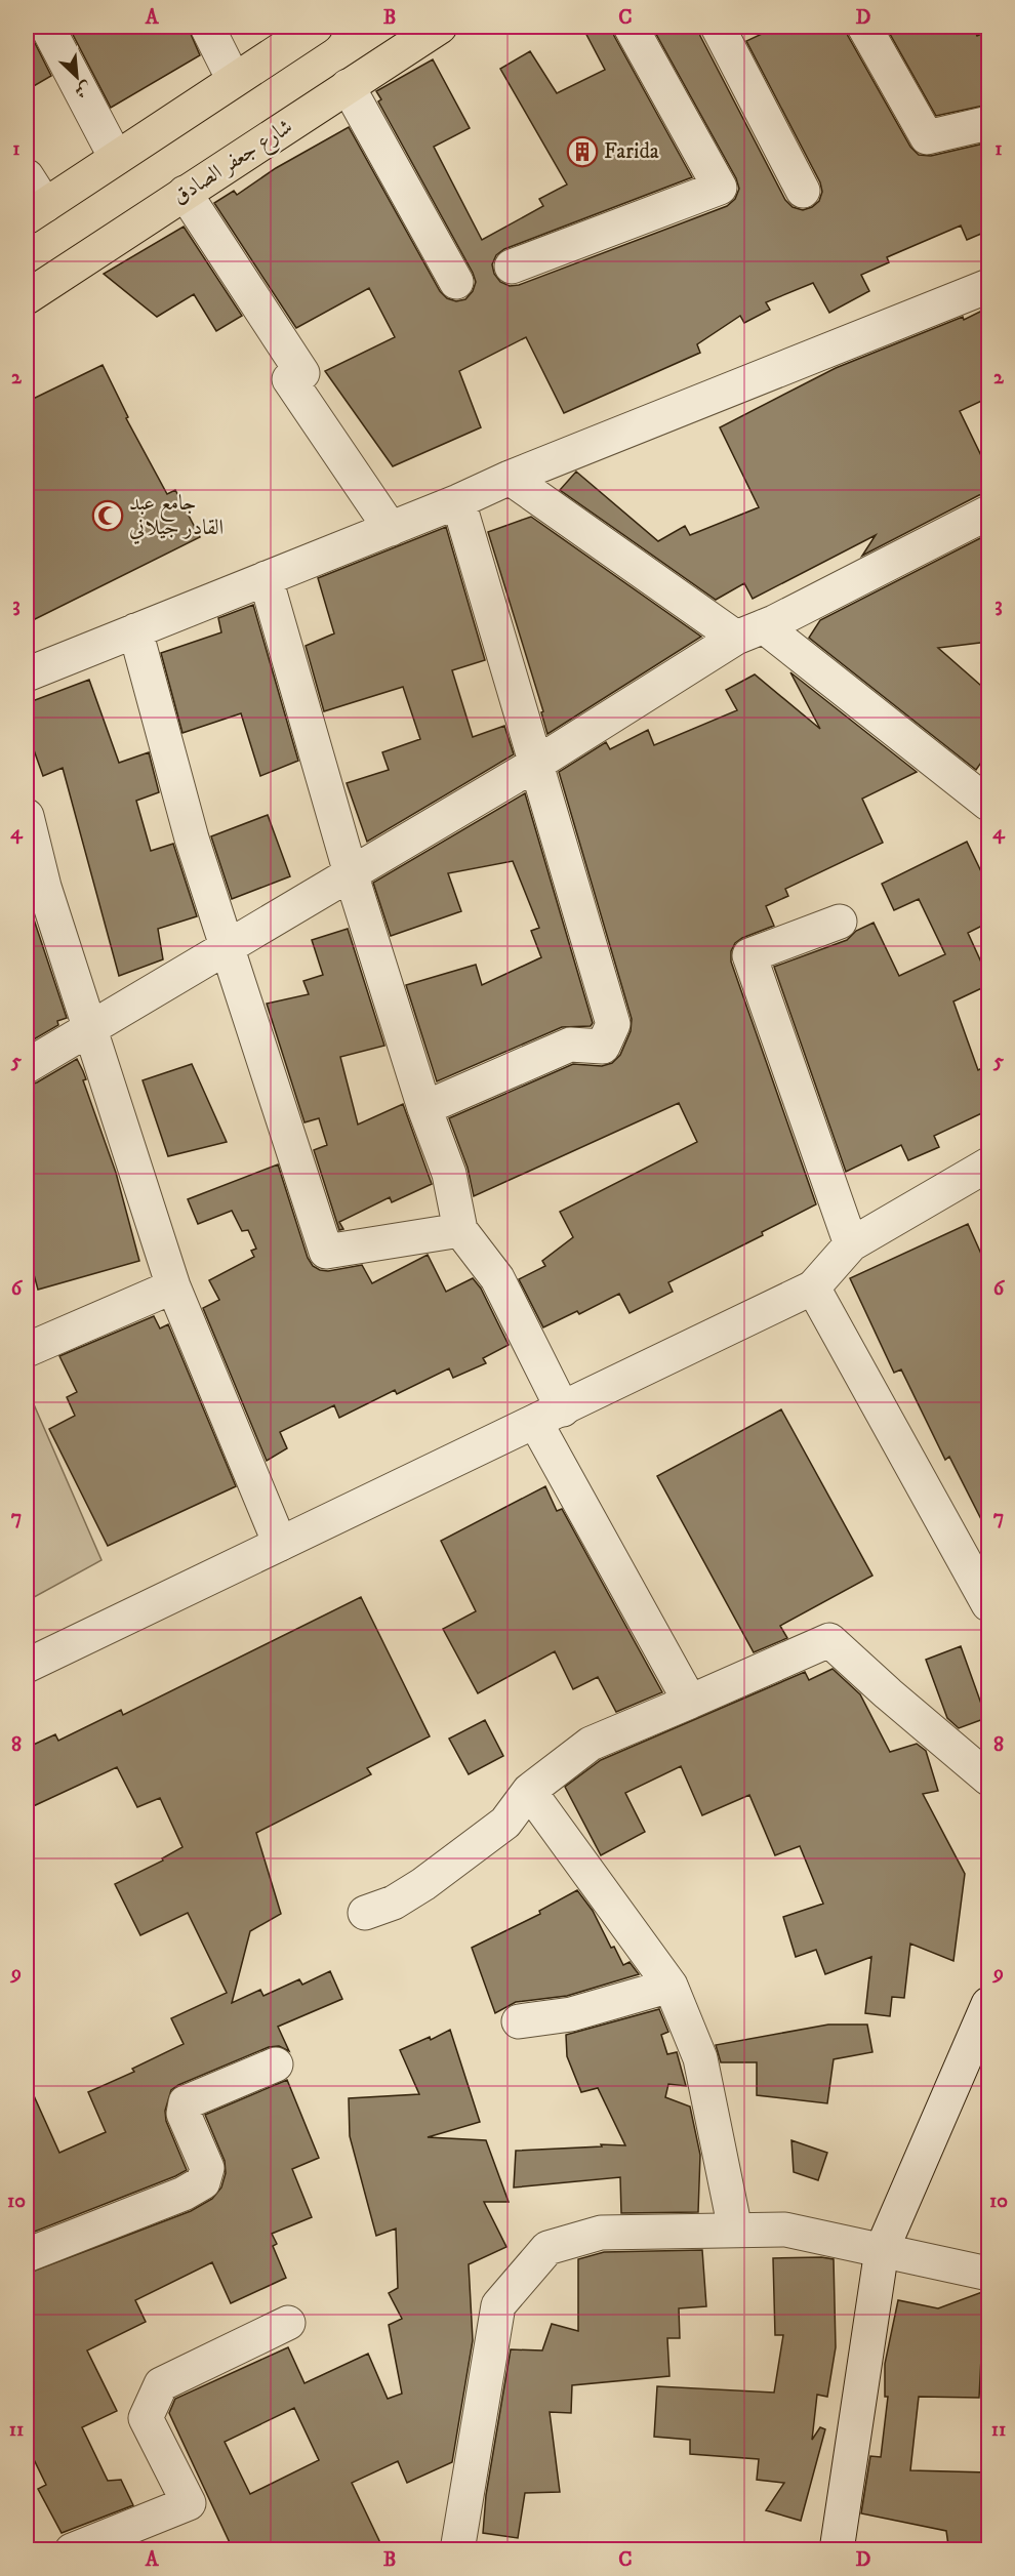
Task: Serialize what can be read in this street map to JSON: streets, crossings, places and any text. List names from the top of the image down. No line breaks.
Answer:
{"streets":{"main road":["شارع جعفر الصادق"]},"places":{"building":["Farida"],"mosque":["جامع عبد القادر جيلاني"]},"north":"bottom right","grid":{"columns":["A","B","C","D"],"rows":["1","2","3","4","5","6","7","8","9","10","11"]}}
